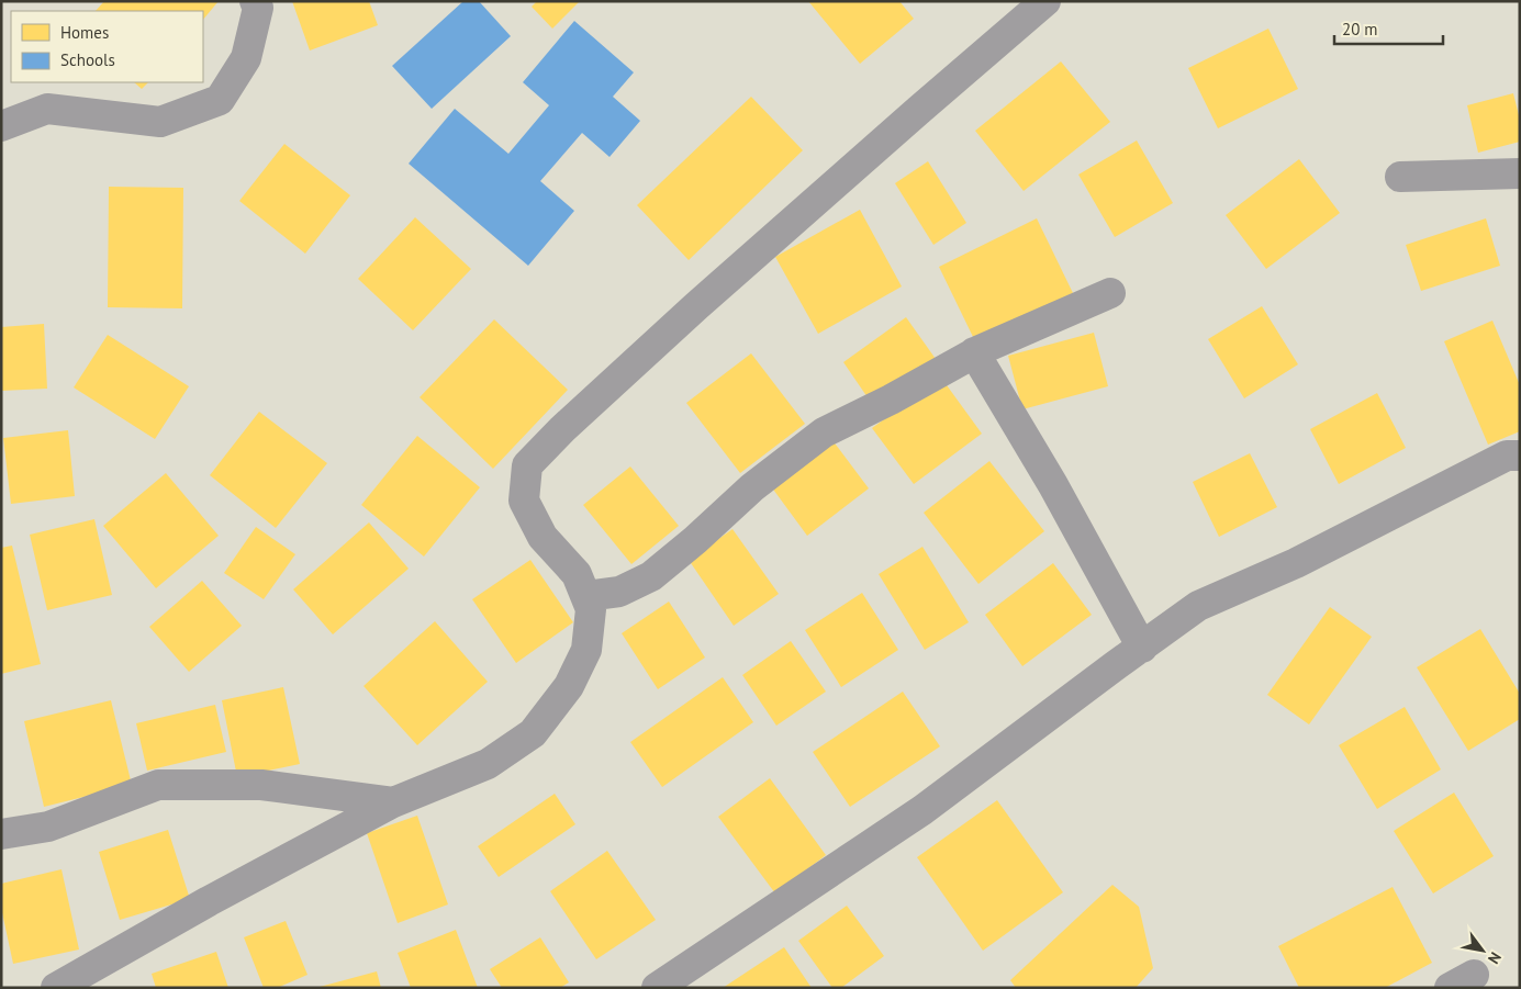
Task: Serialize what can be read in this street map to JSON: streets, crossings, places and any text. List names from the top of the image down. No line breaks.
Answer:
{"legend":["Homes","Schools"],"scale_bar":"20 m","north":"bottom right"}
